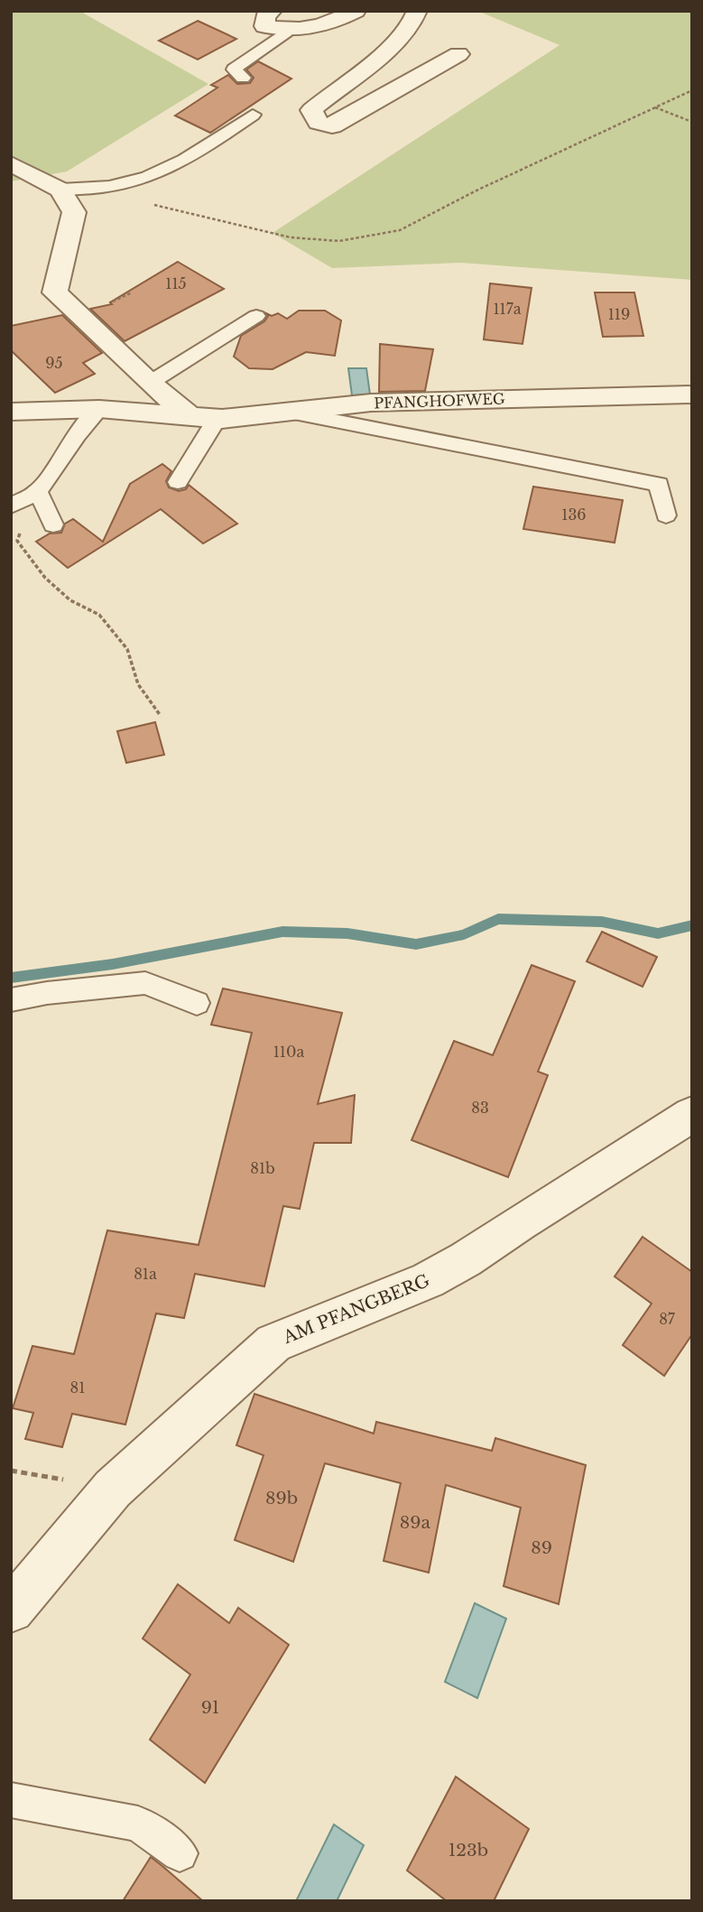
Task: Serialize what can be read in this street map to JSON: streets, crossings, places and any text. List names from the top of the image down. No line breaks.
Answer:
{"streets":{"street":["PFANGHOFWEG","AM PFANGBERG"]},"house_numbers":["115","117a","119","95","136","110a","83","81b","81a","87","81","89b","89a","89","91","123b"]}
